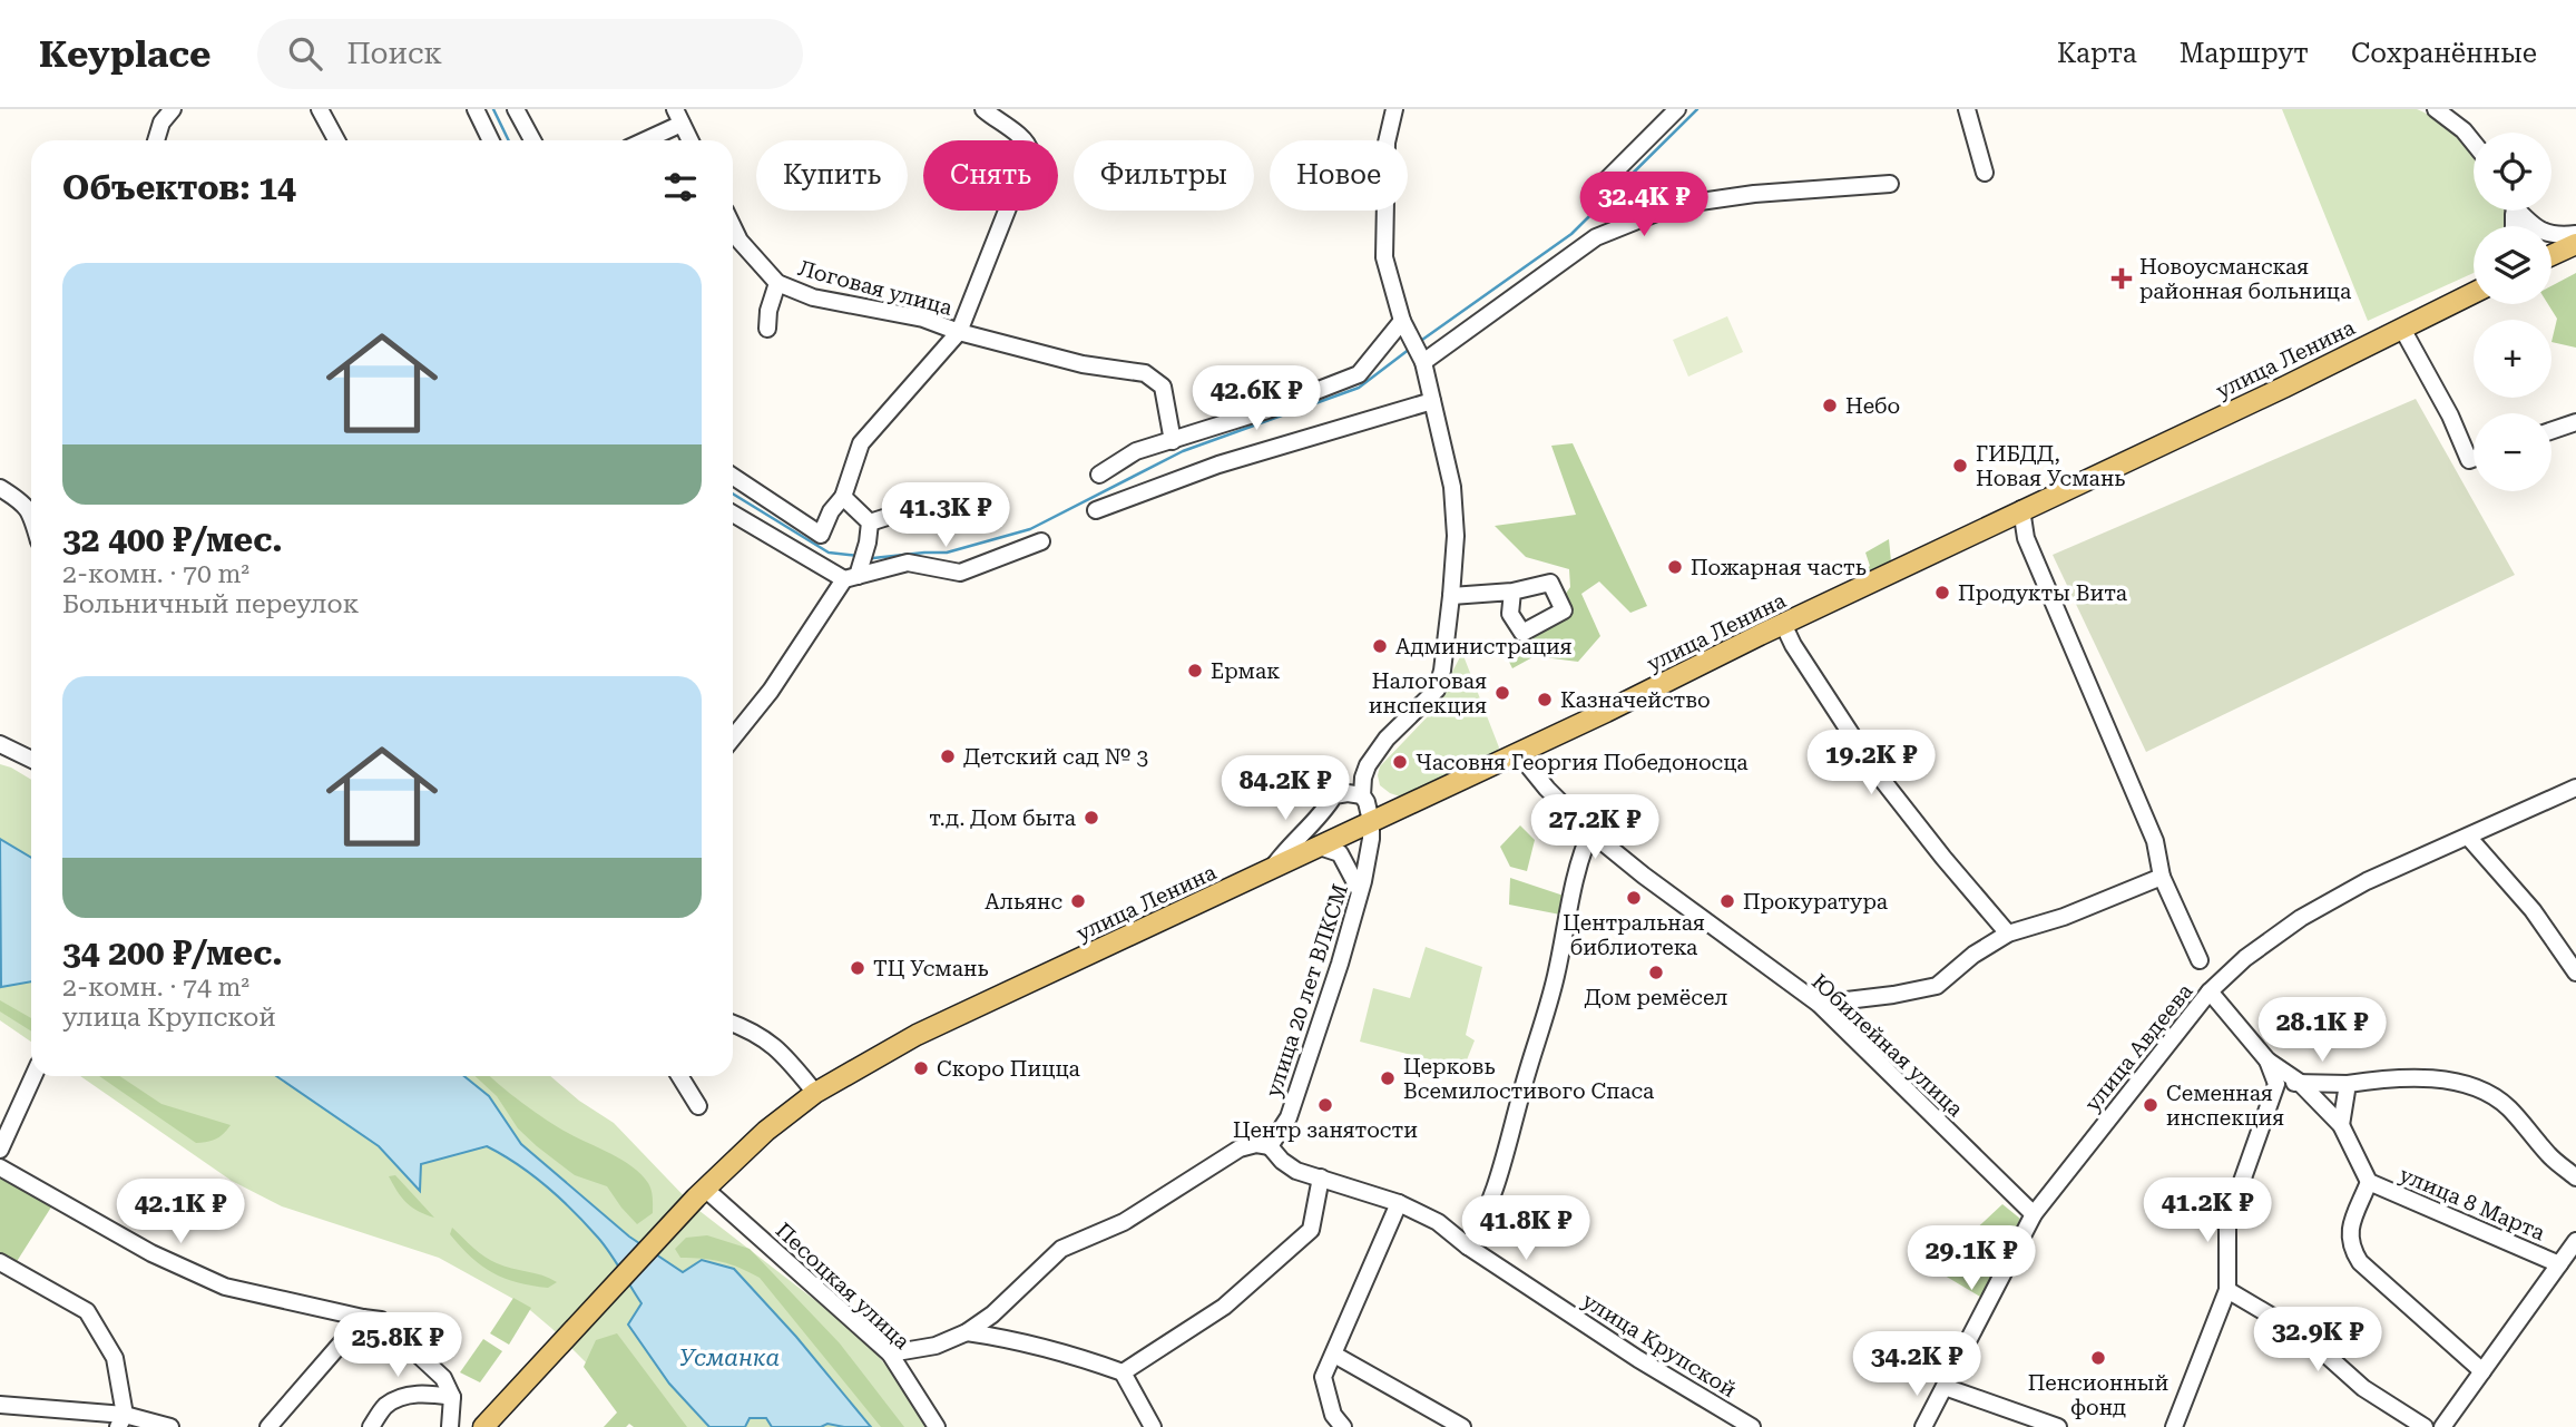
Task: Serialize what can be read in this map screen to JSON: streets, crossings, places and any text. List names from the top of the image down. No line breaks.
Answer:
{"streets":{"main road":["улица Ленина"],"street":["Логовая улица","улица 20 лет ВЛКСМ","Юбилейная улица","улица Авдеева","улица 8 Марта","Песоцкая улица","улица Крупской"]},"crossings":[["улица Ленина","улица 20 лет ВЛКСМ"],["улица Ленина","Песоцкая улица"],["улица 20 лет ВЛКСМ","улица Крупской"],["Юбилейная улица","улица Авдеева"],["улица Авдеева","улица 8 Марта"]],"water":["Усманка"],"places":{"health":["Новоусманская районная больница"],"other":["Небо","ГИБДД, Новая Усмань","Пожарная часть","Продукты Вита","Администрация","Ермак","Налоговая инспекция","Казначейство","Детский сад № 3","Часовня Георгия Победоносца","т.д. Дом быта","Центральная библиотека","Альянс","Прокуратура","ТЦ Усмань","Дом ремёсел","Скоро Пицца","Церковь Всемилостивого Спаса","Центр занятости","Семенная инспекция","Пенсионный фонд"]},"page":{"header":"Keyplace","search":"Поиск","nav":["Карта","Маршрут","Сохранённые"],"map_buttons":["+","−"],"chip":["Купить","Снять","Фильтры","Новое"],"heading":"Объектов: 14","price":["32.4K ₽","42.6K ₽","41.3K ₽","19.2K ₽","84.2K ₽","27.2K ₽","28.1K ₽","41.2K ₽","42.1K ₽","41.8K ₽","29.1K ₽","32.9K ₽","25.8K ₽","34.2K ₽"],"list":[{"name":"32 400 ₽/мес.","note":"2-комн. · 70 m² · Больничный переулок"},{"name":"34 200 ₽/мес.","note":"2-комн. · 74 m² · улица Крупской"}]}}
